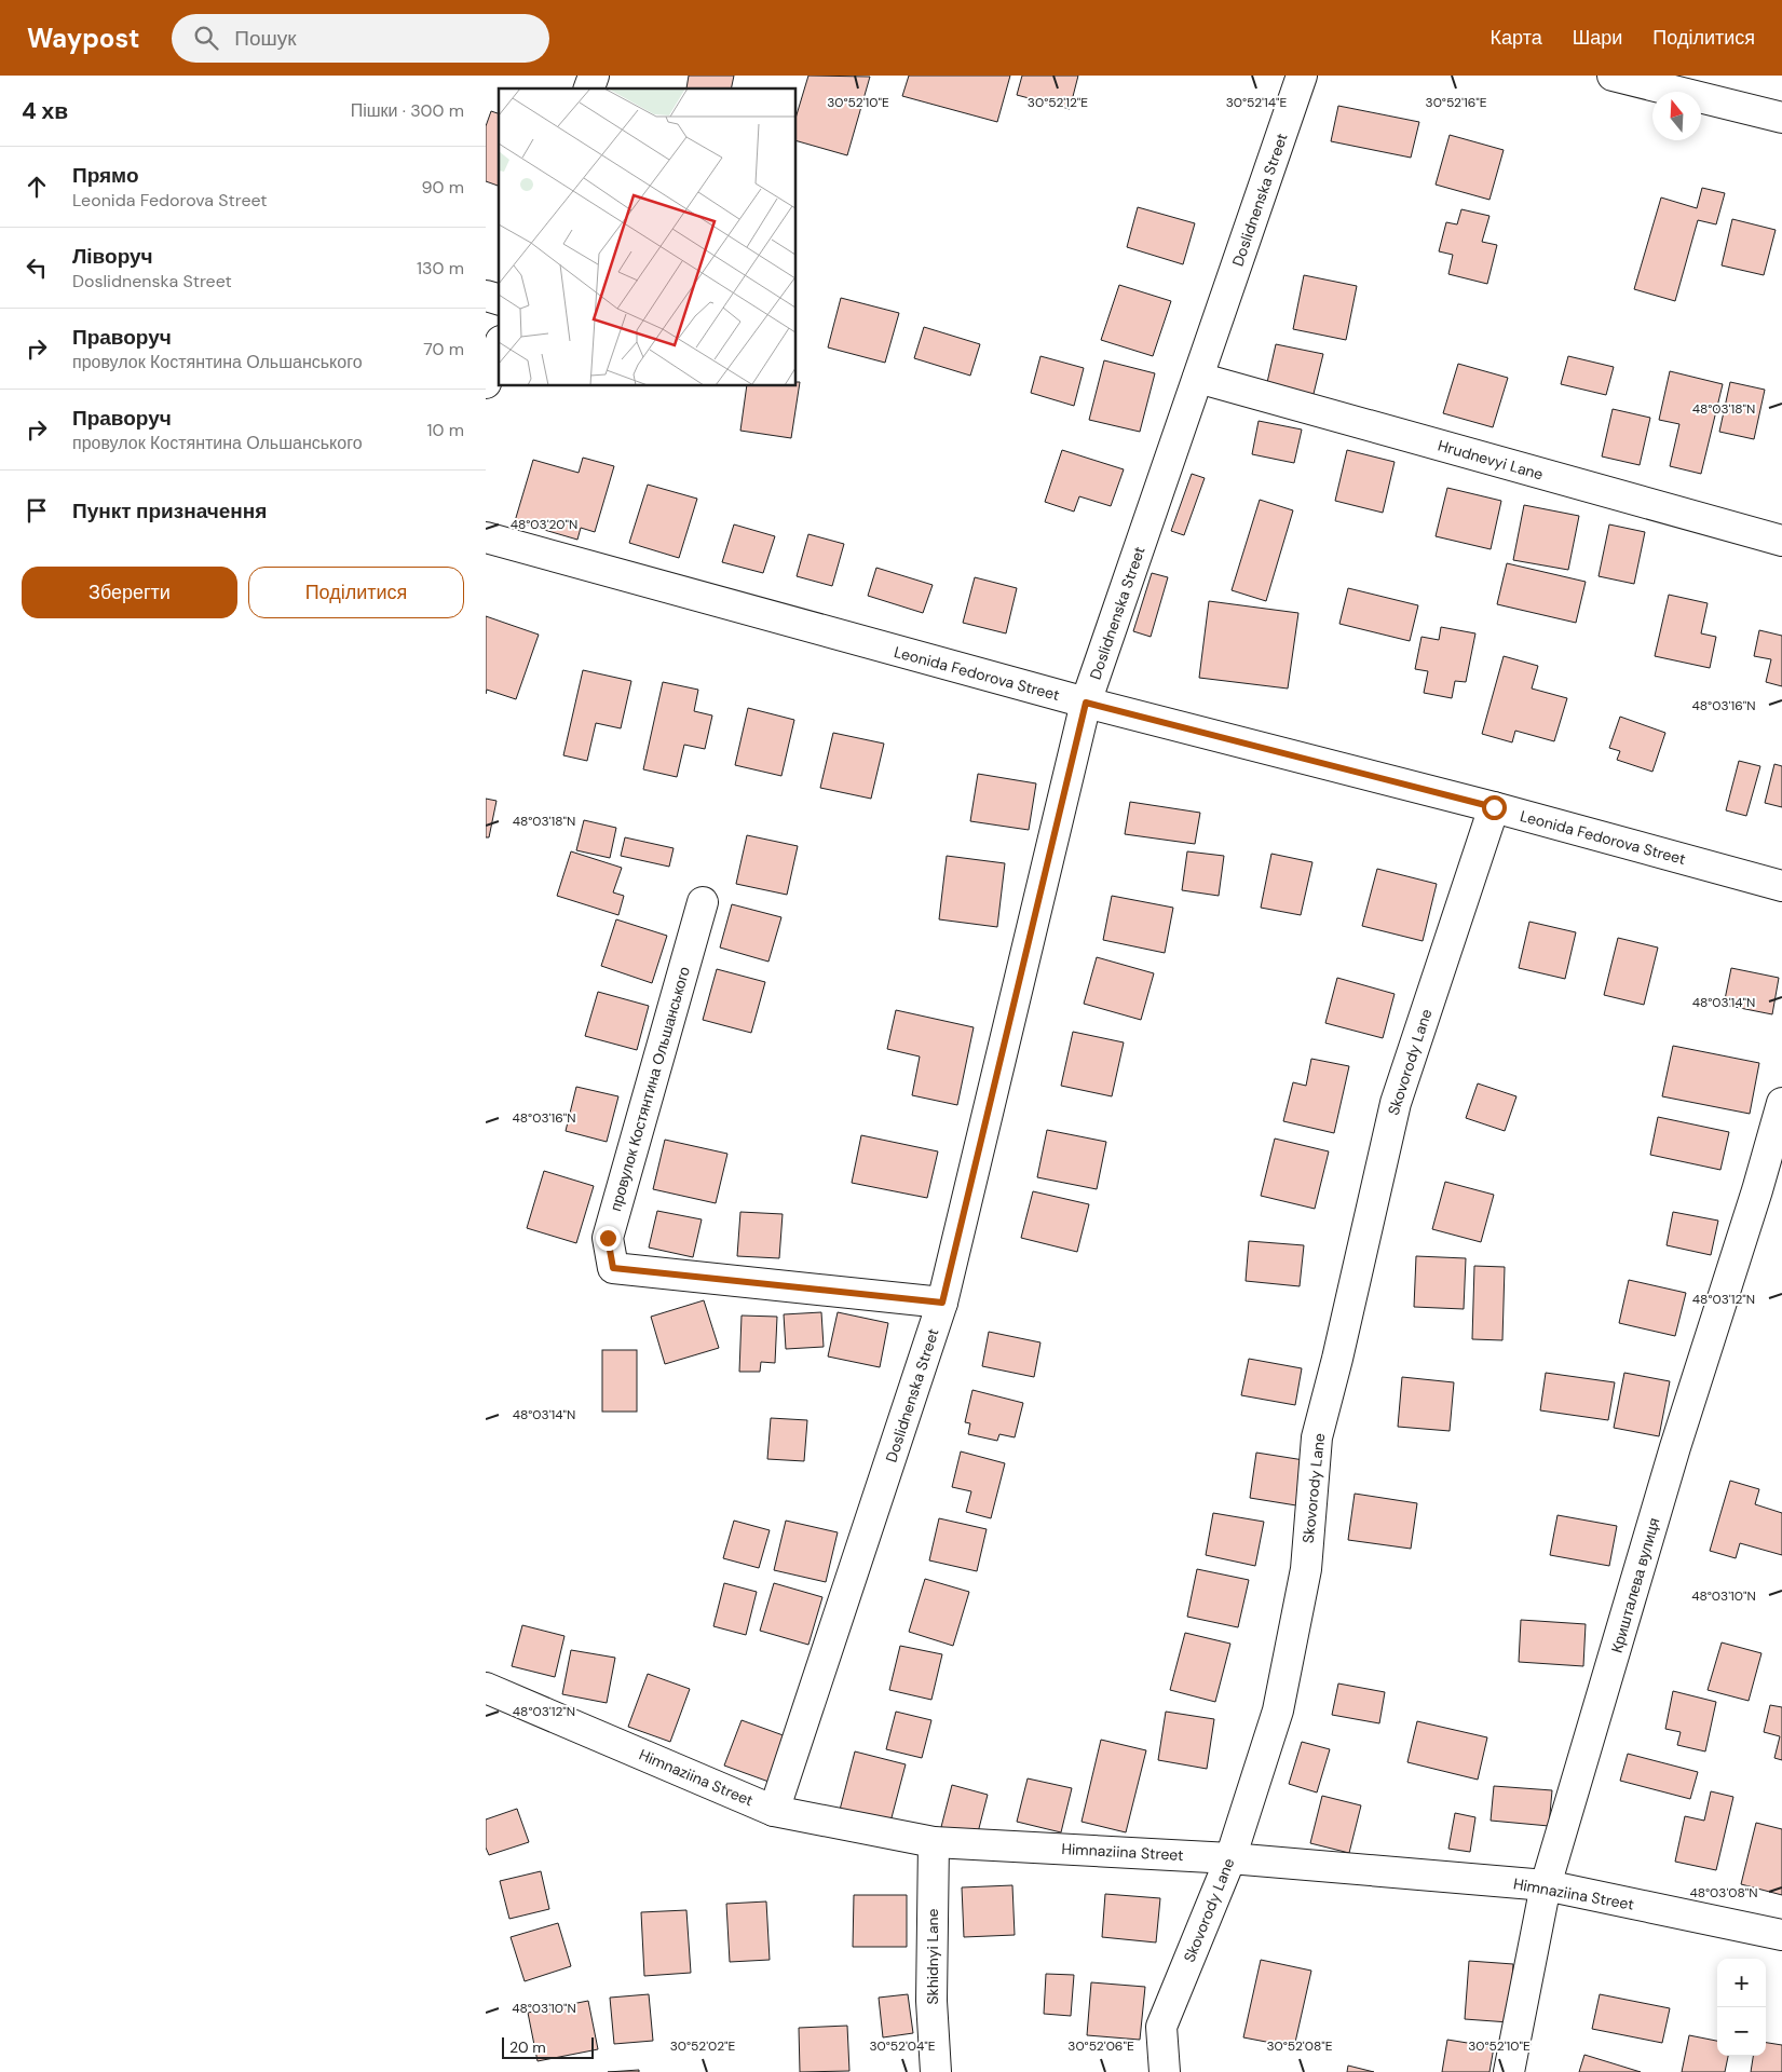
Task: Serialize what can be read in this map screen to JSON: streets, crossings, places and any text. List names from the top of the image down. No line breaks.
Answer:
{"streets":{"street":["Doslidnenska Street","Hrudnevyi Lane","Leonida Fedorova Street","Skovorody Lane","провулок Костянтина Ольшанського","Кришталева вулиця","Himnaziina Street","Skhidnyi Lane"]},"crossings":[["Doslidnenska Street","Hrudnevyi Lane"],["Doslidnenska Street","Leonida Fedorova Street"],["Doslidnenska Street","провулок Костянтина Ольшанського"],["Doslidnenska Street","Himnaziina Street"],["Leonida Fedorova Street","Skovorody Lane"],["Skovorody Lane","Himnaziina Street"],["Кришталева вулиця","Himnaziina Street"],["Himnaziina Street","Skhidnyi Lane"]],"scale_bar":"20 m","north":"top","page":{"header":"Waypost","search":"Пошук","nav":["Карта","Шари","Поділитися"],"heading":["4 хв","Пішки · 300 m"],"list":[["Прямо","Leonida Fedorova Street","90 m"],["Ліворуч","Doslidnenska Street","130 m"],["Праворуч","провулок Костянтина Ольшанського","70 m"],["Праворуч","провулок Костянтина Ольшанського","10 m"],"Пункт призначення"],"buttons":["Зберегти","Поділитися"],"map_buttons":["+","−"],"scale":"20 m"},"coordinates":["30°52'10\"E","30°52'12\"E","30°52'14\"E","30°52'16\"E","48°03'18\"N","48°03'20\"N","48°03'16\"N","48°03'14\"N","48°03'12\"N","48°03'10\"N","48°03'08\"N","30°52'02\"E","30°52'04\"E","30°52'06\"E","30°52'08\"E"]}
